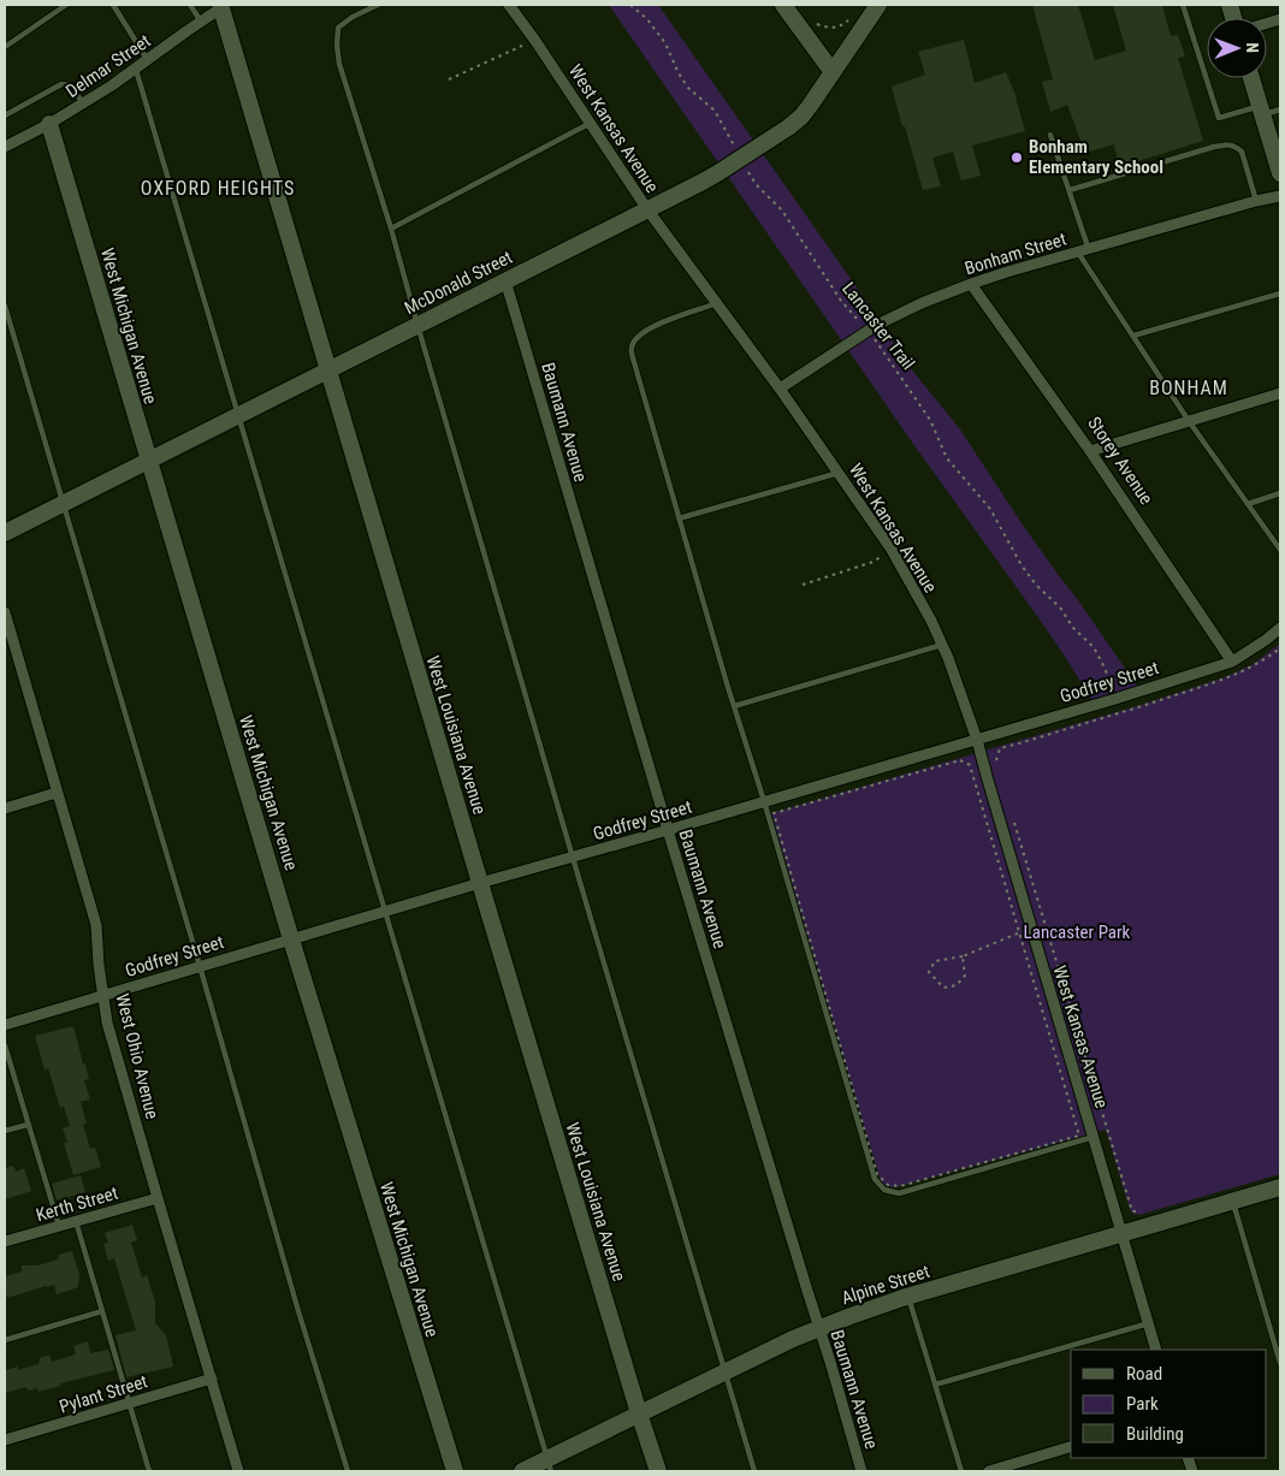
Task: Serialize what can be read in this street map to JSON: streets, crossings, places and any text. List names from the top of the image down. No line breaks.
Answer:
{"streets":{"street":["Delmar Street","West Kansas Avenue","Bonham Street","McDonald Street","West Michigan Avenue","Baumann Avenue","Storey Avenue","Godfrey Street","West Louisiana Avenue","West Ohio Avenue","Kerth Street","Alpine Street","Pylant Street"],"path":["Lancaster Trail"]},"crossings":[["Delmar Street","West Michigan Avenue"],["Delmar Street","West Louisiana Avenue"],["West Kansas Avenue","Bonham Street"],["West Kansas Avenue","McDonald Street"],["West Kansas Avenue","Godfrey Street"],["West Kansas Avenue","Alpine Street"],["Bonham Street","Lancaster Trail"],["Bonham Street","Storey Avenue"],["McDonald Street","West Michigan Avenue"],["McDonald Street","Lancaster Trail"],["McDonald Street","Baumann Avenue"],["McDonald Street","West Louisiana Avenue"],["West Michigan Avenue","Godfrey Street"],["Lancaster Trail","Godfrey Street"],["Baumann Avenue","Godfrey Street"],["Baumann Avenue","Alpine Street"],["Storey Avenue","Godfrey Street"],["Godfrey Street","West Louisiana Avenue"],["Godfrey Street","West Ohio Avenue"],["West Louisiana Avenue","Alpine Street"],["West Ohio Avenue","Kerth Street"],["West Ohio Avenue","Pylant Street"]],"districts":["OXFORD HEIGHTS","BONHAM"],"parks":["Lancaster Park"],"places":["Bonham Elementary School"],"legend":["Road","Park","Building"],"north":"right"}
